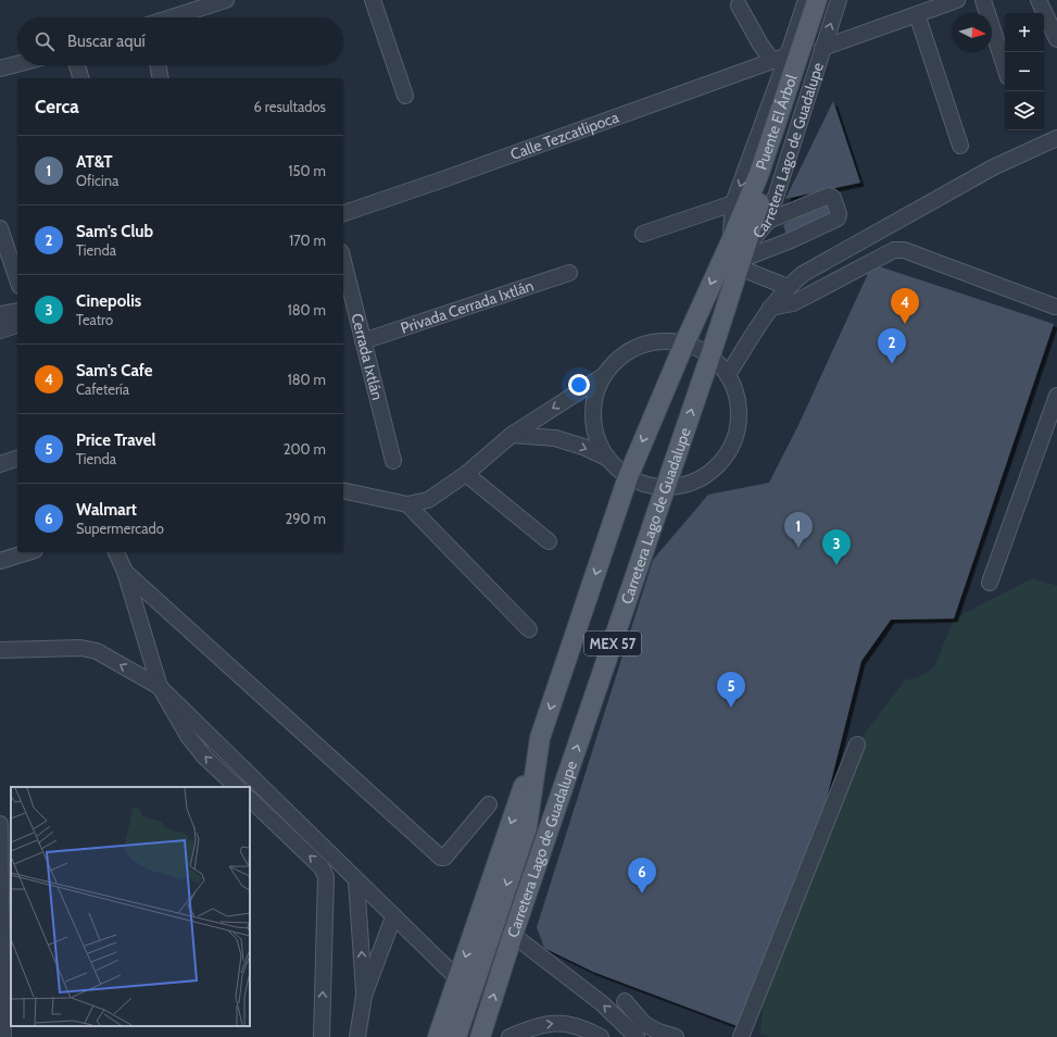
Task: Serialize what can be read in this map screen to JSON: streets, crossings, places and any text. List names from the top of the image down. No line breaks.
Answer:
{"streets":{"main road":["Puente El Árbol","Carretera Lago de Guadalupe","MEX 57"],"street":["Calle Tezcatlipoca","Privada Cerrada Ixtlán","Cerrada Ixtlán"]},"crossings":[["Puente El Árbol","Carretera Lago de Guadalupe"],["Calle Tezcatlipoca","Carretera Lago de Guadalupe"],["Privada Cerrada Ixtlán","Cerrada Ixtlán"]],"north":"right","page":{"map_buttons":["+","−"],"search":"Buscar aquí","heading":["Cerca","6 resultados"],"list":[{"mark":"1","name":"AT&T","note":"Oficina","value":"150 m"},{"mark":"2","name":"Sam's Club","note":"Tienda","value":"170 m"},{"mark":"3","name":"Cinepolis","note":"Teatro","value":"180 m"},{"mark":"4","name":"Sam's Cafe","note":"Cafetería","value":"180 m"},{"mark":"5","name":"Price Travel","note":"Tienda","value":"200 m"},{"mark":"6","name":"Walmart","note":"Supermercado","value":"290 m"}],"pins":["4","2","1","3","5","6"]}}
